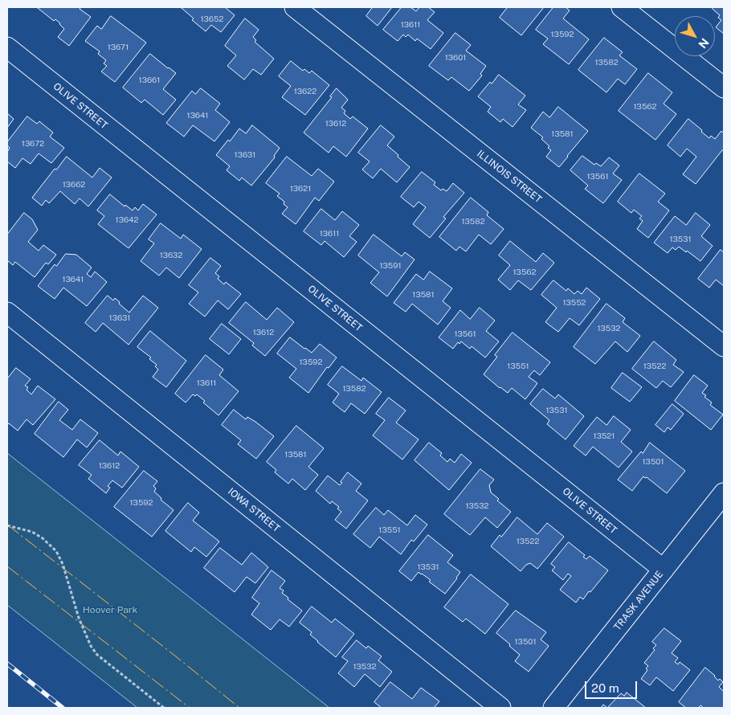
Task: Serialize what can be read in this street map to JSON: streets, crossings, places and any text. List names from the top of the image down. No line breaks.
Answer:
{"streets":{"street":["OLIVE STREET","ILLINOIS STREET","IOWA STREET","TRASK AVENUE"]},"crossings":[["OLIVE STREET","TRASK AVENUE"]],"parks":["Hoover Park"],"house_numbers":["13652","13611","13592","13671","13601","13582","13661","13622","13562","13641","13612","13581","13672","13631","13561","13662","13621","13642","13582","13611","13531","13632","13591","13562","13641","13581","13552","13631","13532","13612","13561","13592","13551","13522","13611","13582","13531","13521","13581","13501","13612","13592","13532","13551","13522","13531","13501","13532"],"scale_bar":"20 m","north":"bottom right"}
